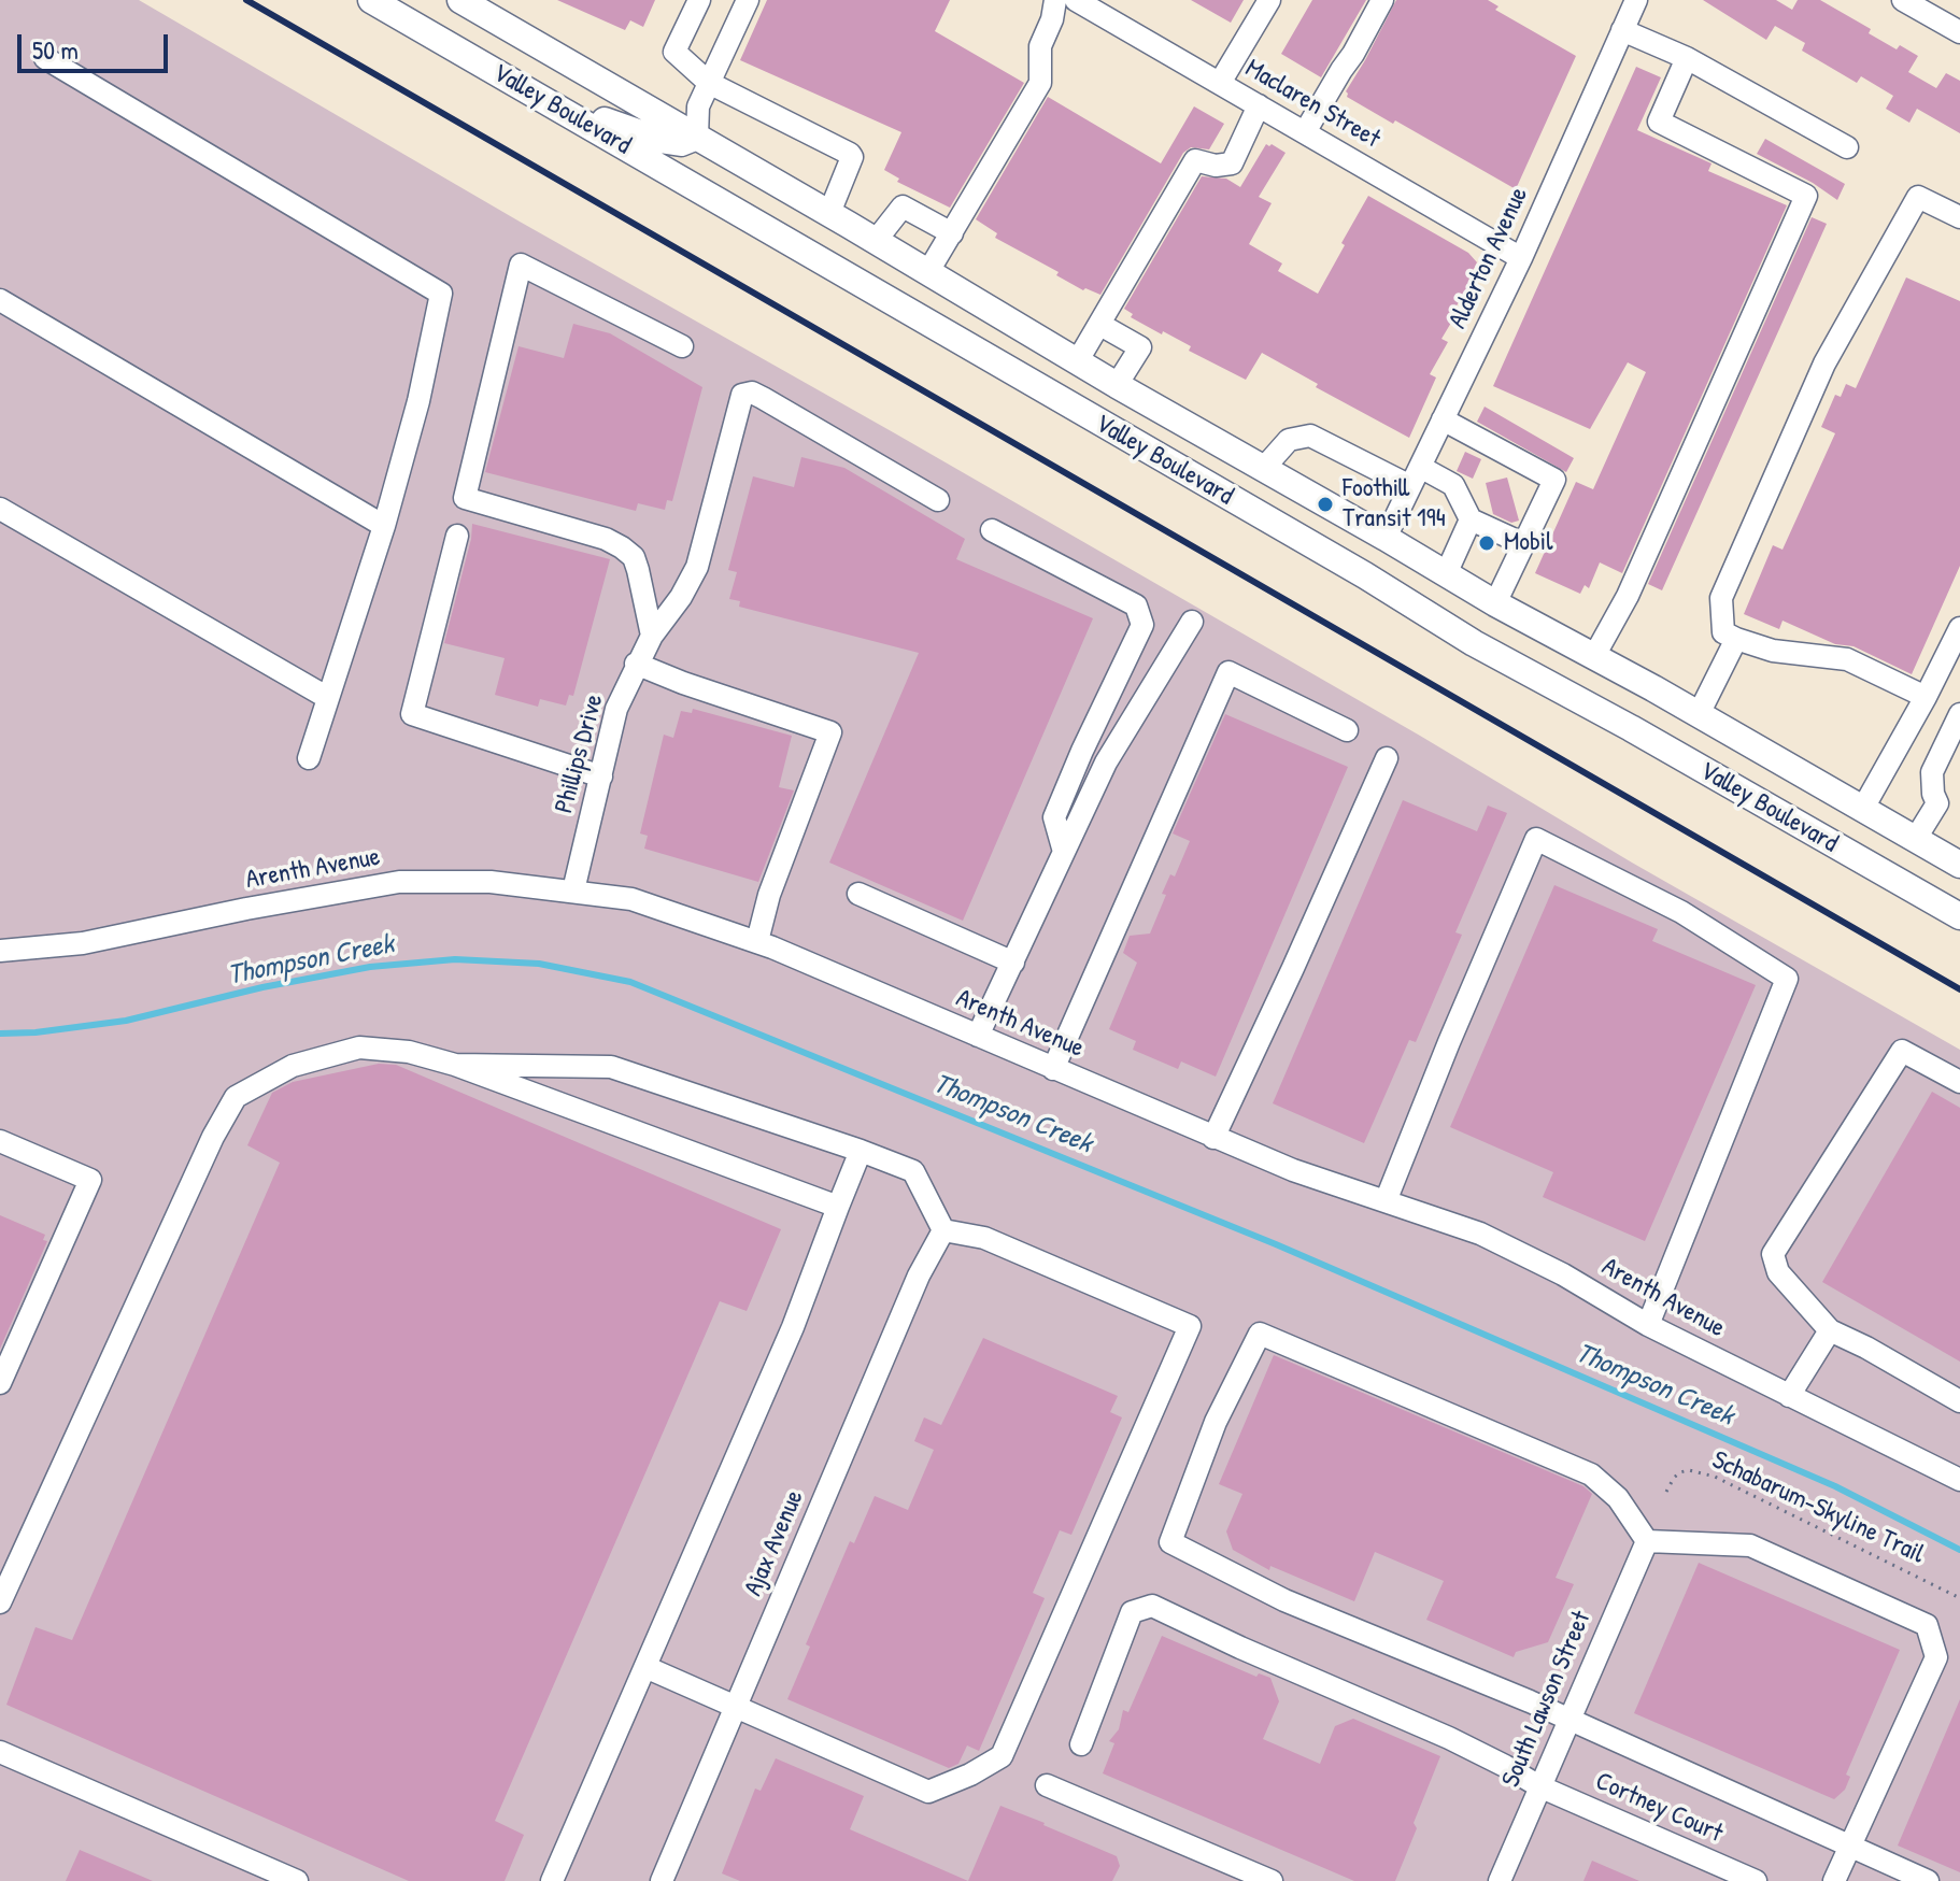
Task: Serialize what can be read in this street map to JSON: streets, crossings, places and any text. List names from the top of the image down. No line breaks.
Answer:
{"streets":{"main road":["Valley Boulevard"],"street":["Maclaren Street","Alderton Avenue","Phillips Drive","Arenth Avenue","Ajax Avenue","South Lawson Street","Cortney Court"],"path":["Schabarum-Skyline Trail"]},"crossings":[["Maclaren Street","Alderton Avenue"],["Valley Boulevard","Alderton Avenue"],["Phillips Drive","Arenth Avenue"],["South Lawson Street","Cortney Court"]],"water":["Thompson Creek"],"places":["Foothill Transit 194","Mobil"],"scale_bar":"50 m"}
